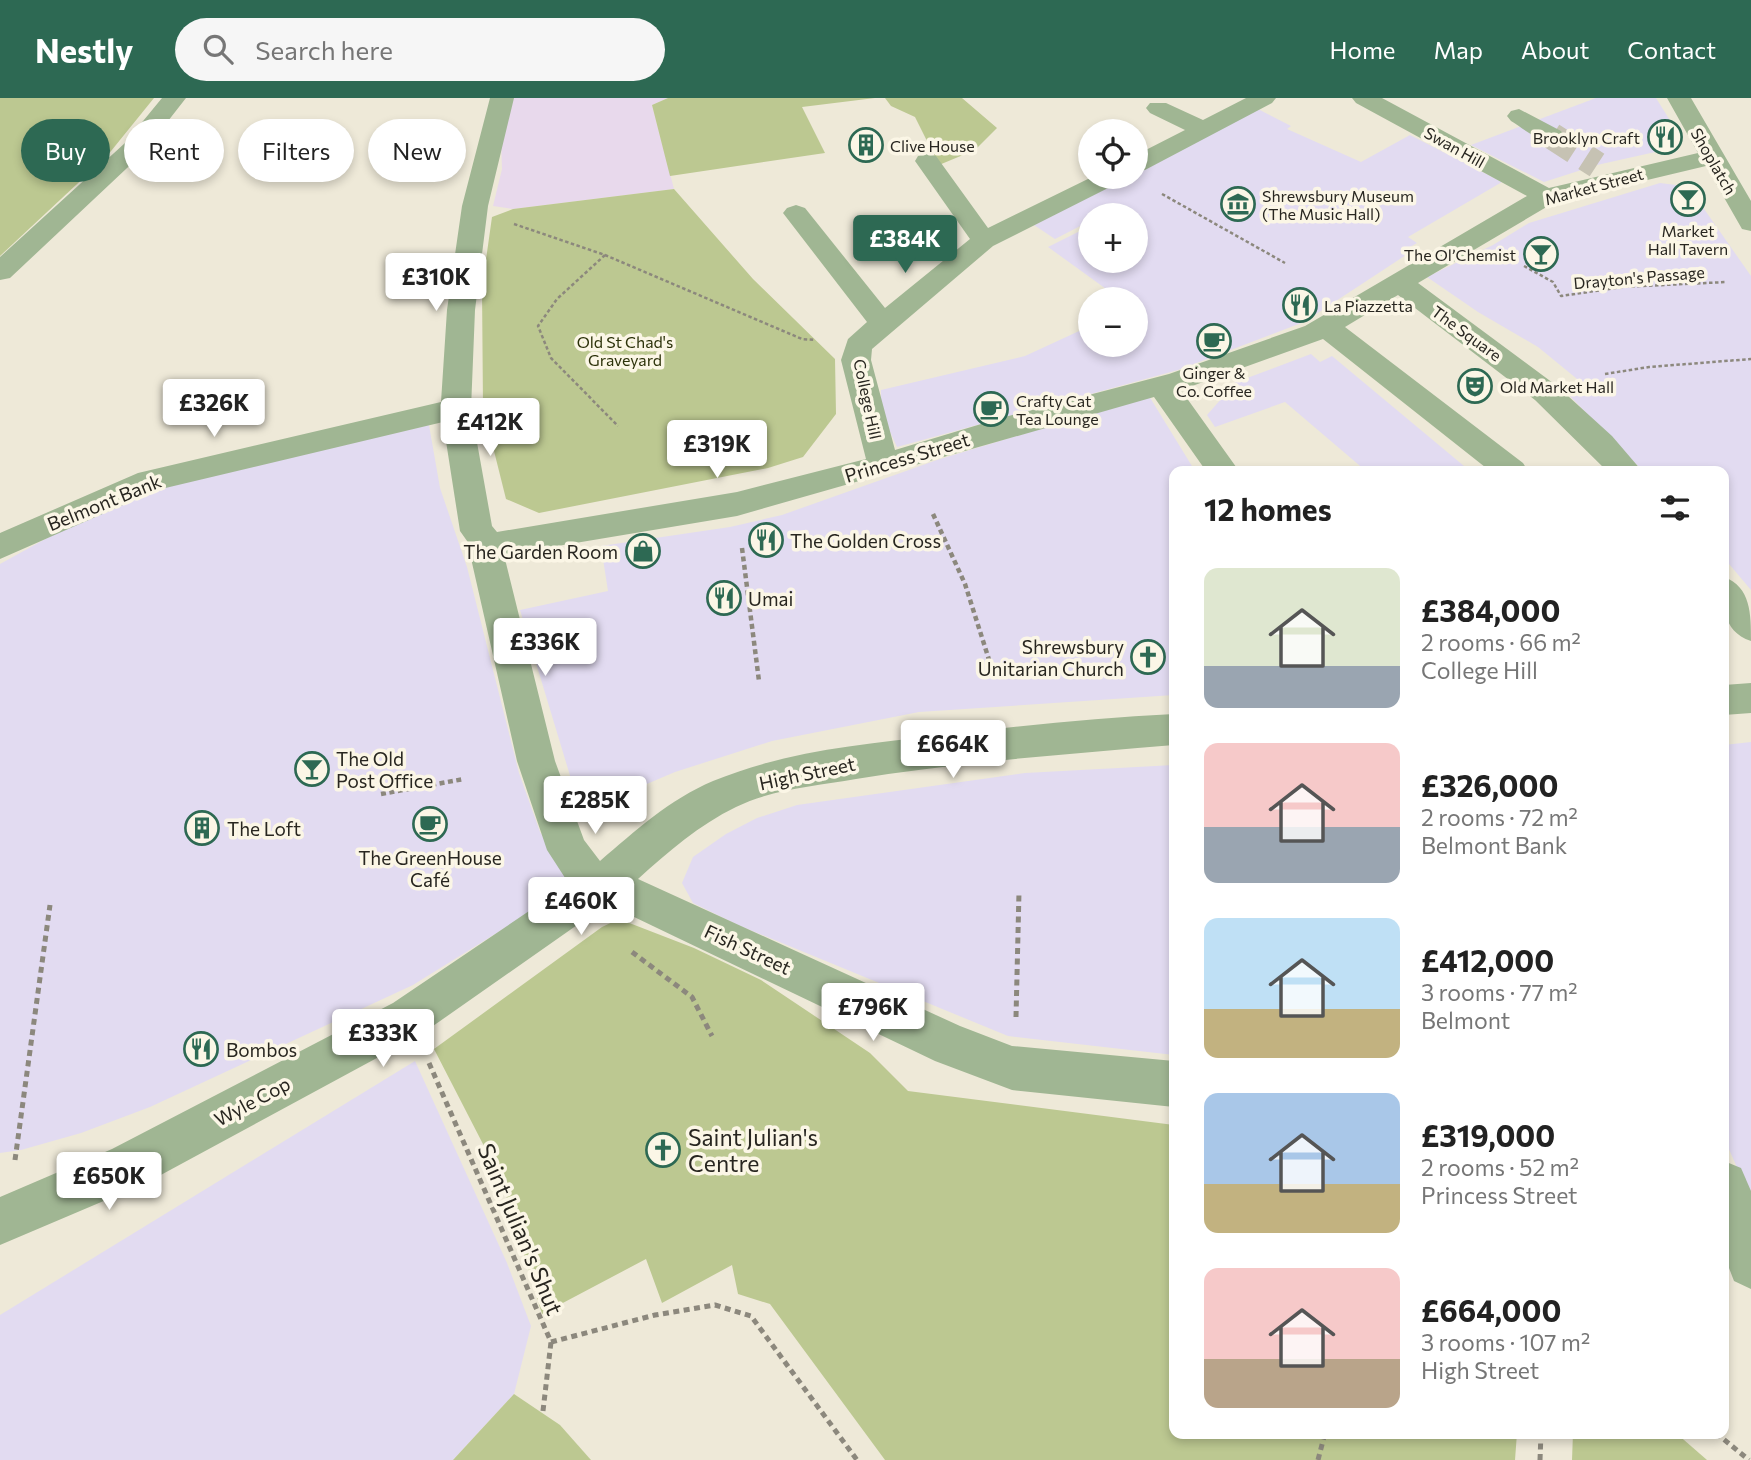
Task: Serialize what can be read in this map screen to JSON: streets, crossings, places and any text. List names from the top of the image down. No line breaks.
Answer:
{"streets":{"street":["Swan Hill","Shoplatch","Market Street","The Square","College Hill","Princess Street","Belmont Bank","High Street","Fish Street","Wyle Cop"],"path":["Drayton's Passage","Saint Julian's Shut"]},"crossings":[["Swan Hill","Market Street"],["Shoplatch","Market Street"],["Market Street","The Square"],["College Hill","Princess Street"],["High Street","Fish Street"],["High Street","Wyle Cop"],["Fish Street","Wyle Cop"]],"parks":["Old St Chad's Graveyard"],"places":{"restaurant":["Brooklyn Craft","La Piazzetta","The Golden Cross","Umai","Bombos"],"building":["Clive House","The Loft"],"bar":["Market Hall Tavern","The Ol’Chemist","The Old Post Office"],"museum":["Shrewsbury Museum (The Music Hall)"],"cafe":["Ginger & Co. Coffee","Crafty Cat Tea Lounge","The GreenHouse Café"],"theatre":["Old Market Hall"],"shop":["The Garden Room"],"church":["Shrewsbury Unitarian Church","Saint Julian's Centre"]},"page":{"header":"Nestly","search":"Search here","nav":["Home","Map","About","Contact"],"map_buttons":["+","−"],"chip":["Buy","Rent","Filters","New"],"price":["£384K","£310K","£326K","£412K","£319K","£336K","£664K","£285K","£460K","£796K","£333K","£650K"],"heading":"12 homes","list":[{"name":"£384,000","note":"2 rooms · 66 m² · College Hill"},{"name":"£326,000","note":"2 rooms · 72 m² · Belmont Bank"},{"name":"£412,000","note":"3 rooms · 77 m² · Belmont"},{"name":"£319,000","note":"2 rooms · 52 m² · Princess Street"},{"name":"£664,000","note":"3 rooms · 107 m² · High Street"}]}}
